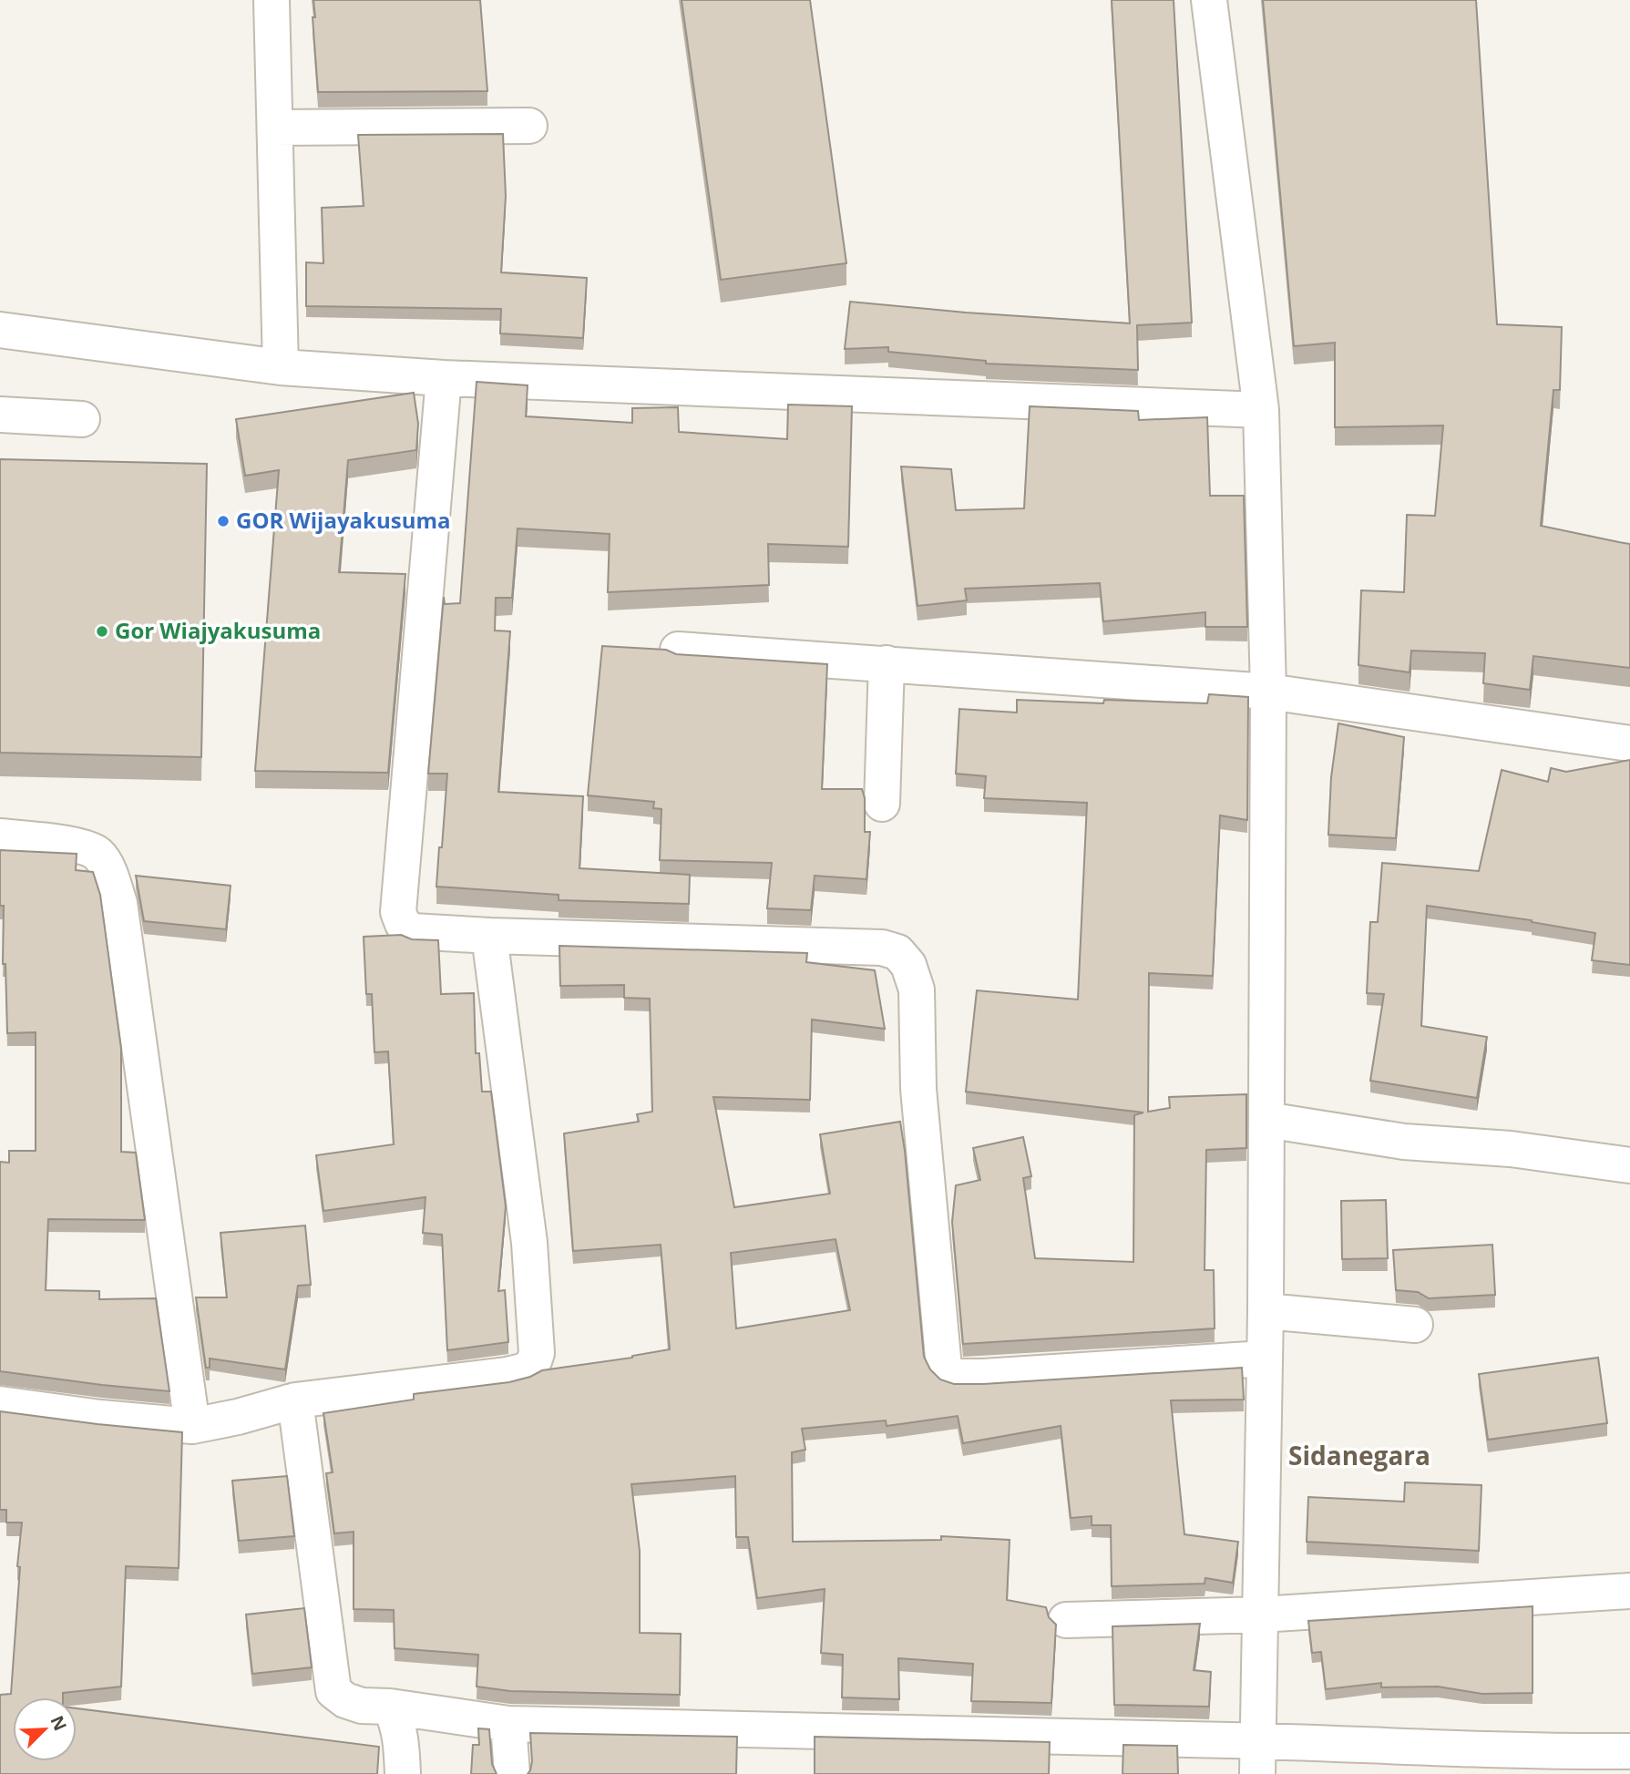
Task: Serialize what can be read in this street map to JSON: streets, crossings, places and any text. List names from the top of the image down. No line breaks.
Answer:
{"districts":["Sidanegara"],"places":["GOR Wijayakusuma","Gor Wiajyakusuma"],"north":"top right"}
